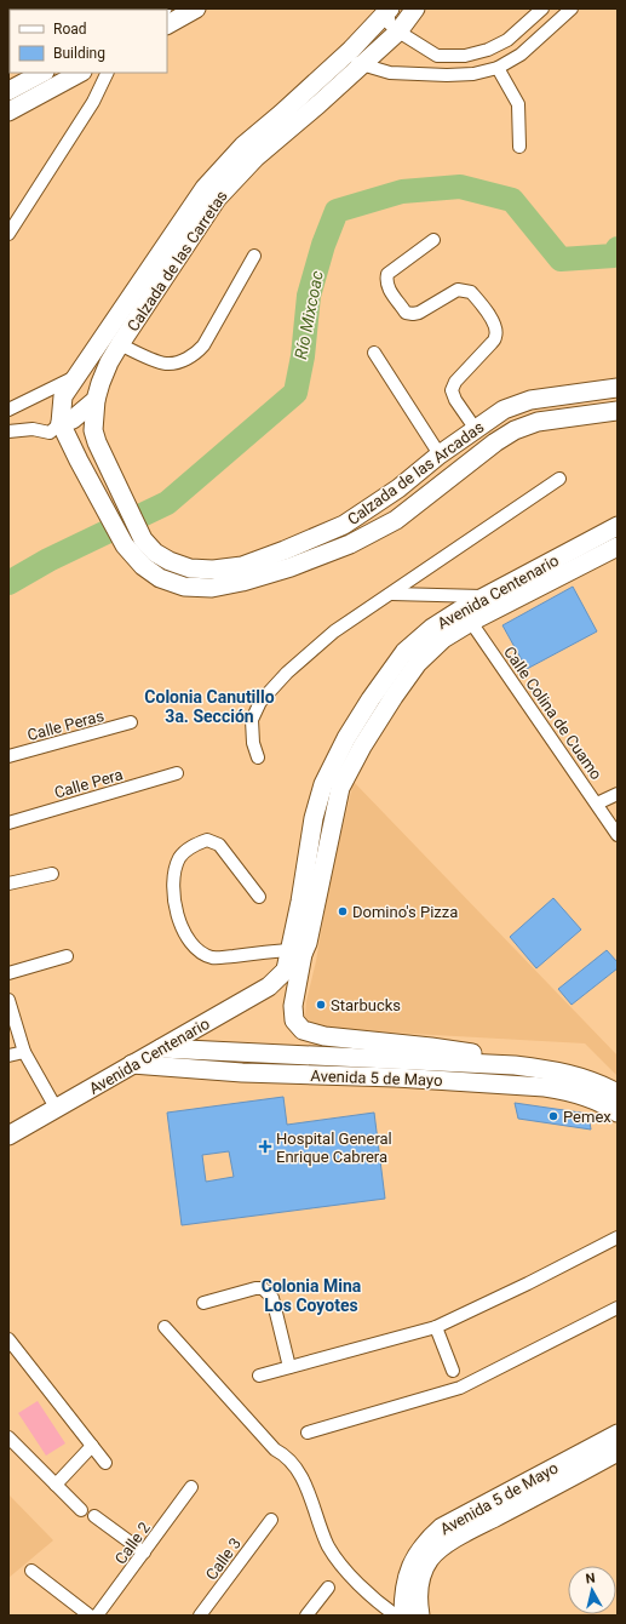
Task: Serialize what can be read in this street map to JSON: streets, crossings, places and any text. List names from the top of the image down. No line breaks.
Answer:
{"streets":{"main road":["Calzada de las Carretas","Calzada de las Arcadas","Avenida Centenario","Avenida 5 de Mayo"],"street":["Calle Colina de Cuamo","Calle Peras","Calle Pera","Calle 2","Calle 3"]},"crossings":[["Calzada de las Carretas","Calzada de las Arcadas"],["Avenida Centenario","Calle Colina de Cuamo"],["Avenida Centenario","Avenida 5 de Mayo"]],"districts":["Colonia Canutillo 3a. Sección","Colonia Mina Los Coyotes"],"water":["Río Mixcoac"],"places":{"other":["Domino's Pizza","Starbucks","Pemex"],"health":["Hospital General Enrique Cabrera"]},"legend":["Road","Building"],"north":"top"}
